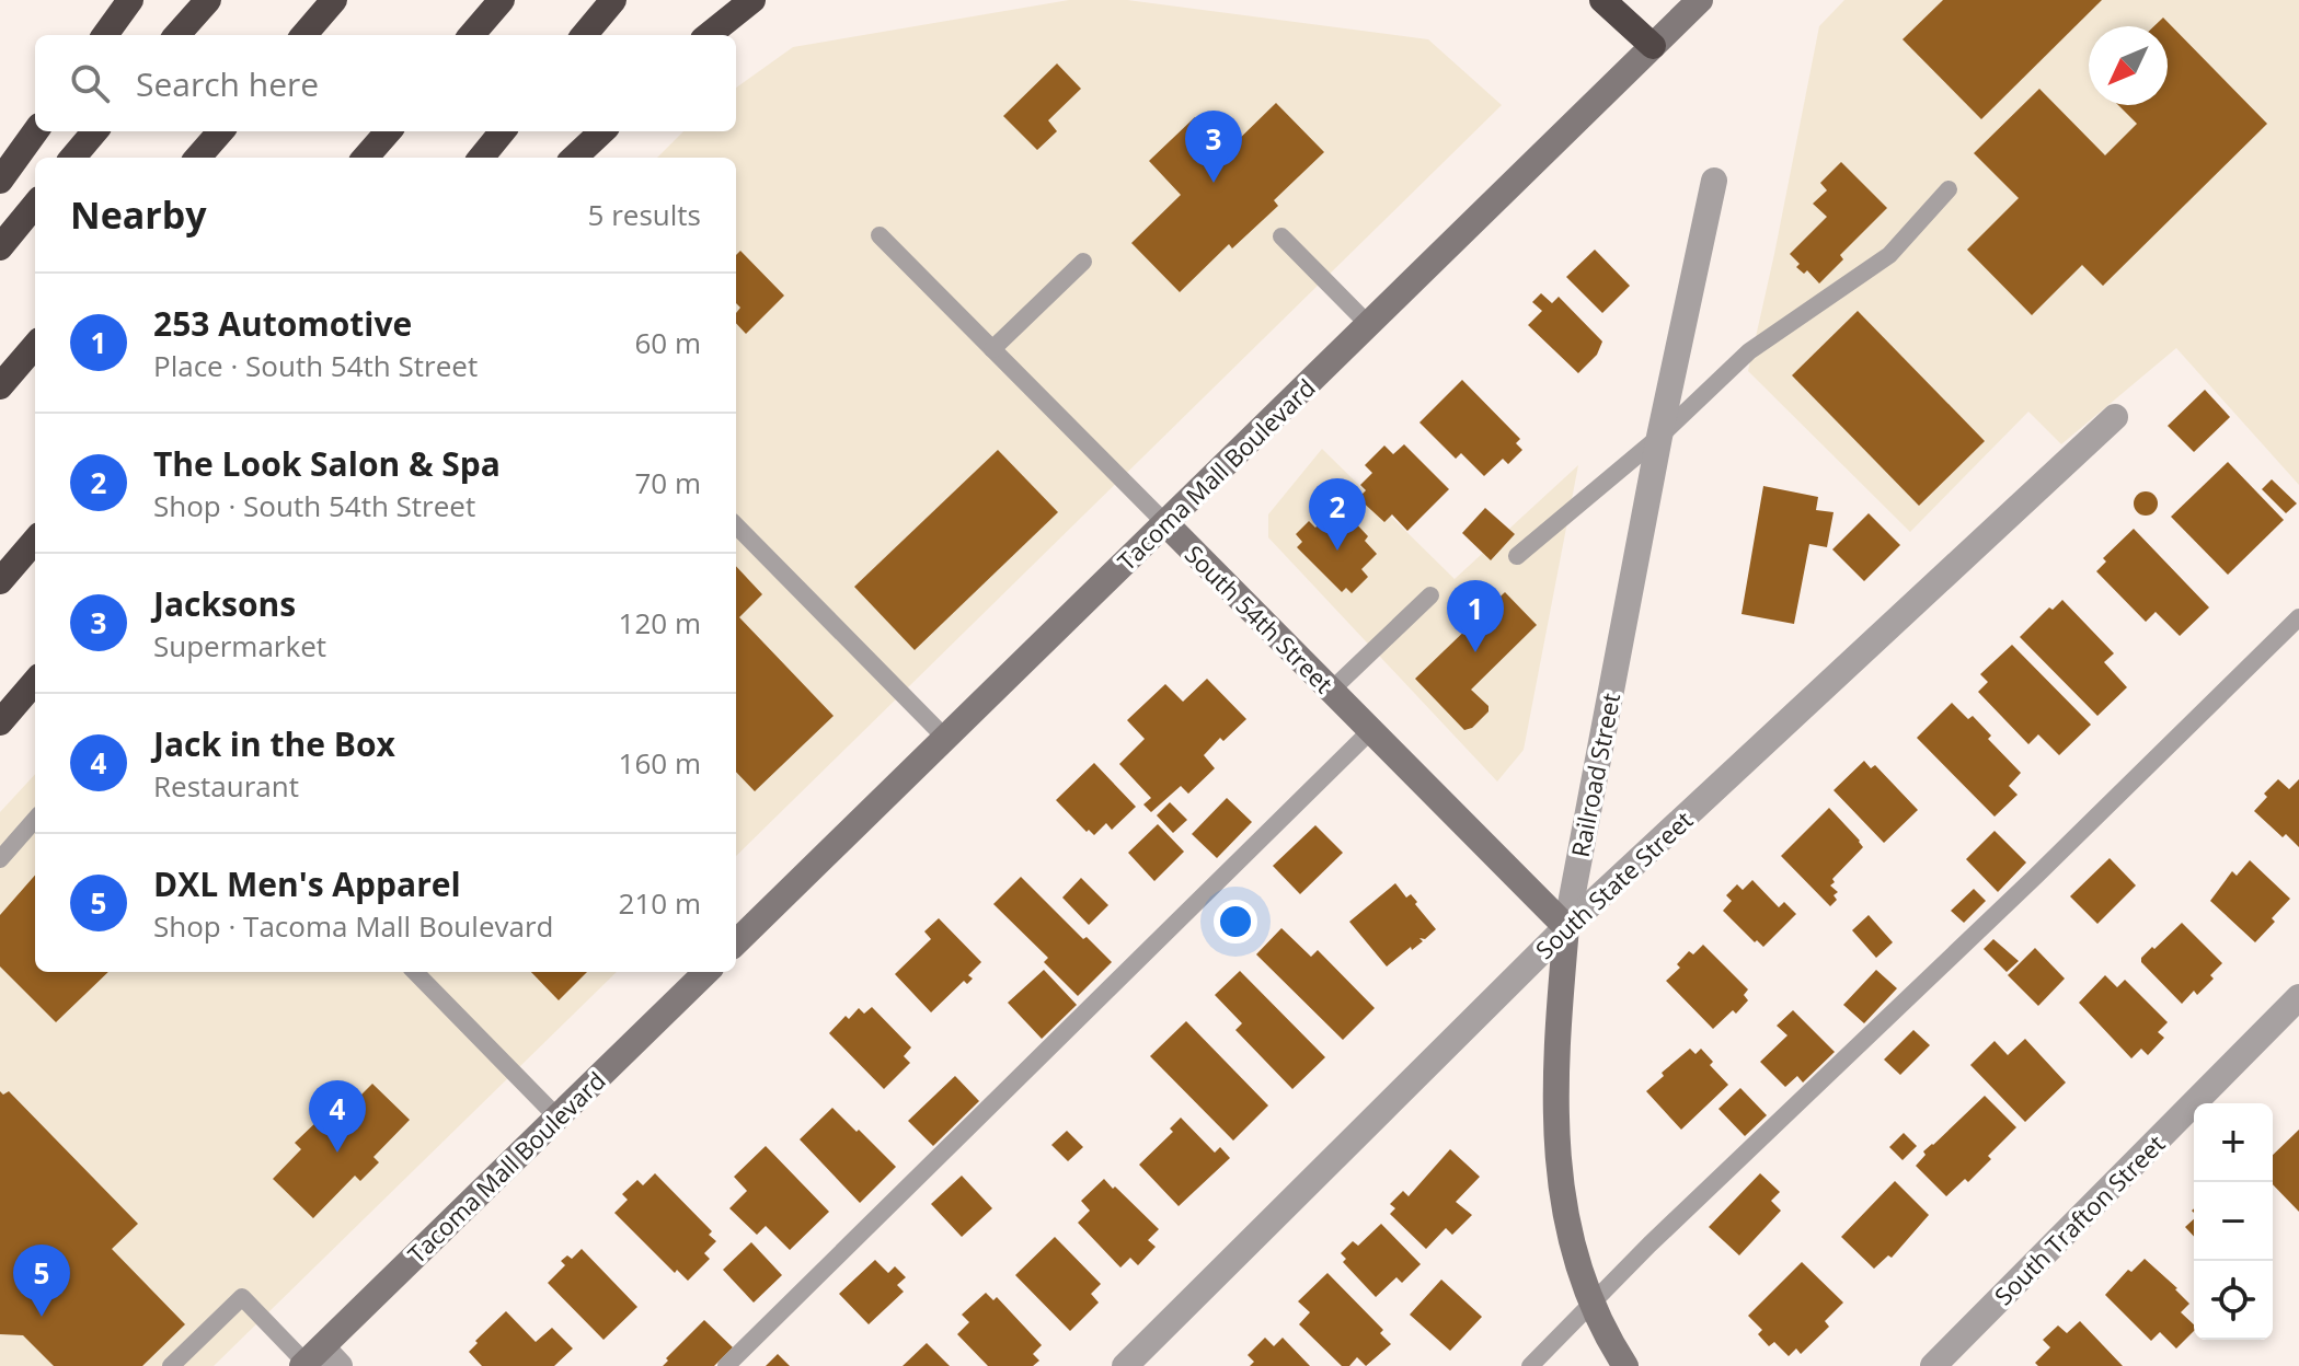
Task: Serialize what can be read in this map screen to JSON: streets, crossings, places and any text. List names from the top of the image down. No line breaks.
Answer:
{"streets":{"main road":["Tacoma Mall Boulevard","South 54th Street","Railroad Street"],"street":["South State Street","South Trafton Street"]},"crossings":[["Tacoma Mall Boulevard","South 54th Street"],["South 54th Street","Railroad Street"],["South 54th Street","South State Street"],["Railroad Street","South State Street"]],"north":"bottom left","page":{"search":"Search here","pins":["3","2","1","4","5"],"heading":["Nearby","5 results"],"list":[{"mark":"1","name":"253 Automotive","note":"Place · South 54th Street","value":"60 m"},{"mark":"2","name":"The Look Salon & Spa","note":"Shop · South 54th Street","value":"70 m"},{"mark":"3","name":"Jacksons","note":"Supermarket","value":"120 m"},{"mark":"4","name":"Jack in the Box","note":"Restaurant","value":"160 m"},{"mark":"5","name":"DXL Men's Apparel","note":"Shop · Tacoma Mall Boulevard","value":"210 m"}],"map_buttons":["+","−"]}}
